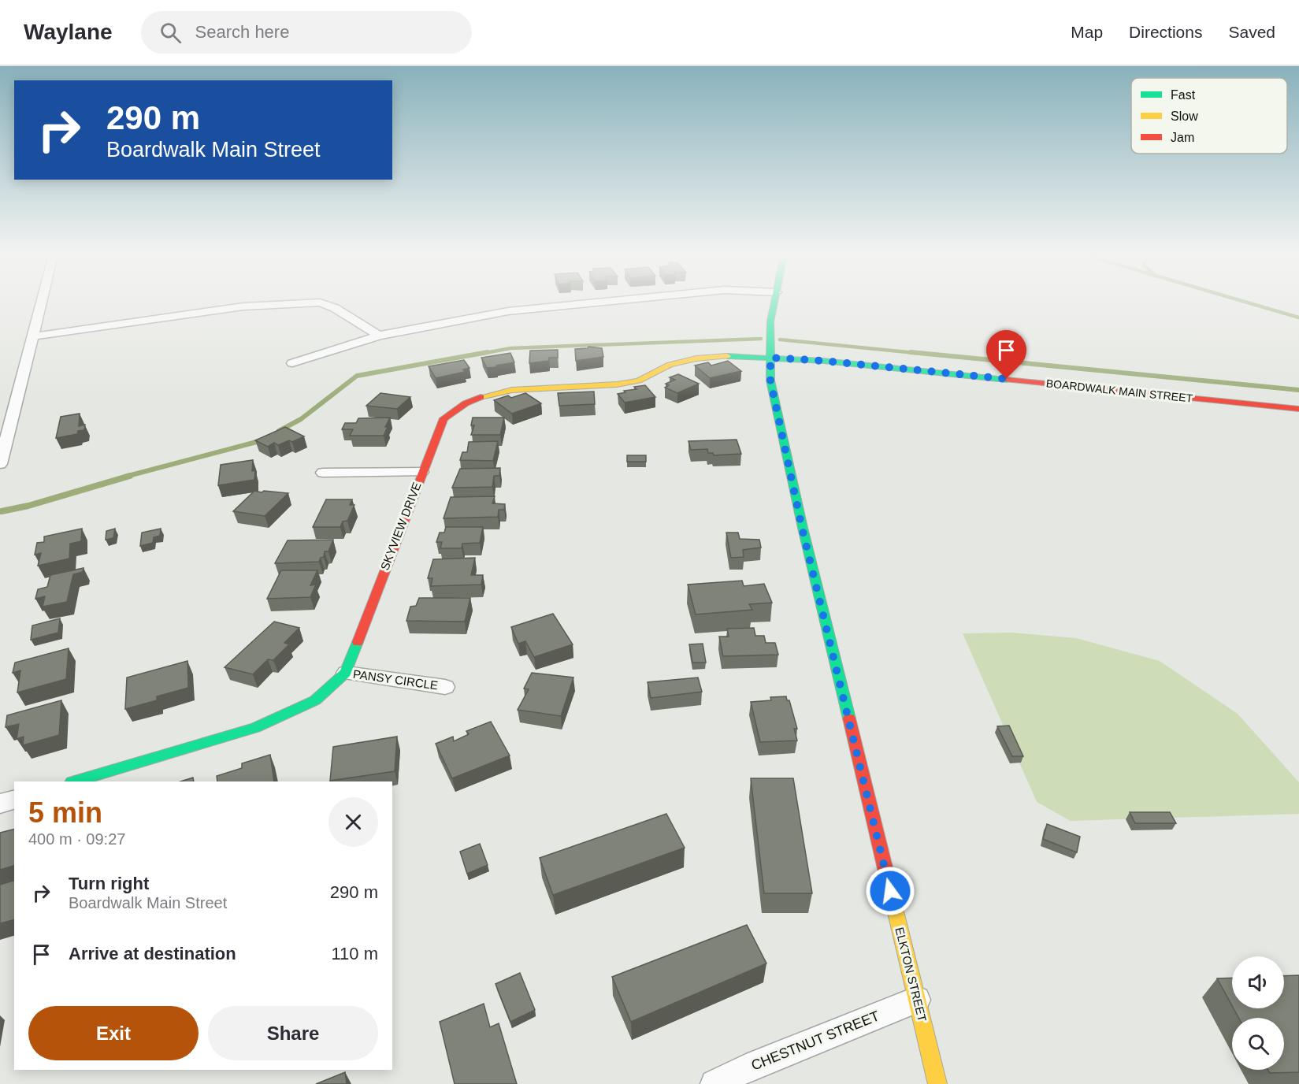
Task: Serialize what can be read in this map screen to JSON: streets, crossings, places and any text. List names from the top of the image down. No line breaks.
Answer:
{"streets":{"street":["BOARDWALK MAIN STREET","SKYVIEW DRIVE","PANSY CIRCLE","ELKTON STREET","CHESTNUT STREET"]},"crossings":[["BOARDWALK MAIN STREET","SKYVIEW DRIVE"],["BOARDWALK MAIN STREET","ELKTON STREET"],["SKYVIEW DRIVE","PANSY CIRCLE"],["SKYVIEW DRIVE","ELKTON STREET"],["ELKTON STREET","CHESTNUT STREET"]],"legend":["Fast","Slow","Jam"],"page":{"header":"Waylane","search":"Search here","nav":["Map","Directions","Saved"],"turn":["290 m","Boardwalk Main Street"],"heading":["5 min","400 m · 09:27"],"list":[{"name":"Turn right","note":"Boardwalk Main Street","value":"290 m"},{"name":"Arrive at destination","value":"110 m"}],"buttons":["Exit","Share"]}}
